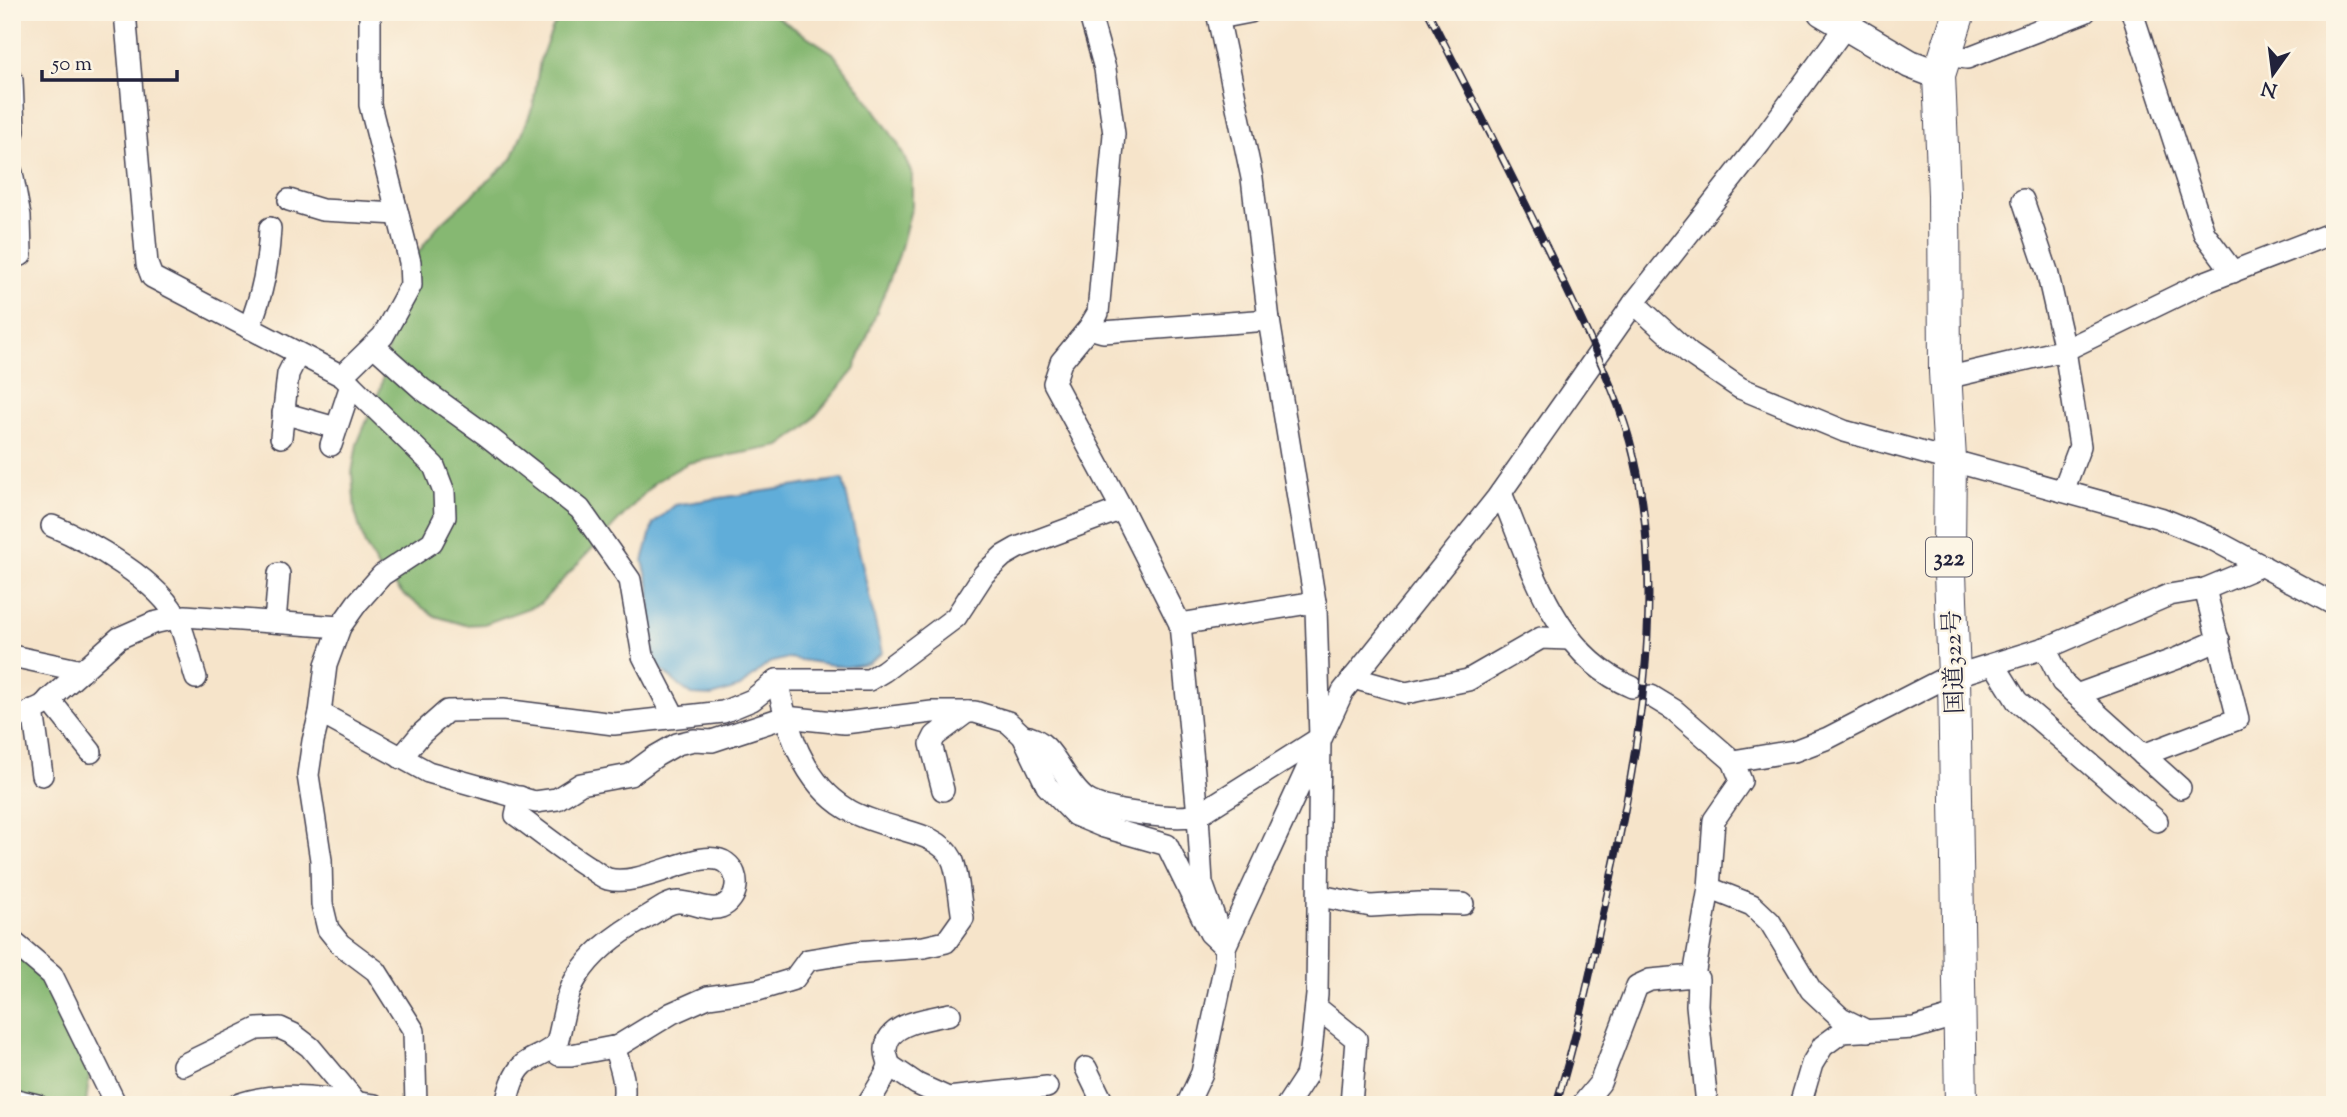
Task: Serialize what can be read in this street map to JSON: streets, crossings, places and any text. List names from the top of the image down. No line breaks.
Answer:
{"streets":{"highway":["322","国道322号"]},"scale_bar":"50 m","north":"bottom"}
